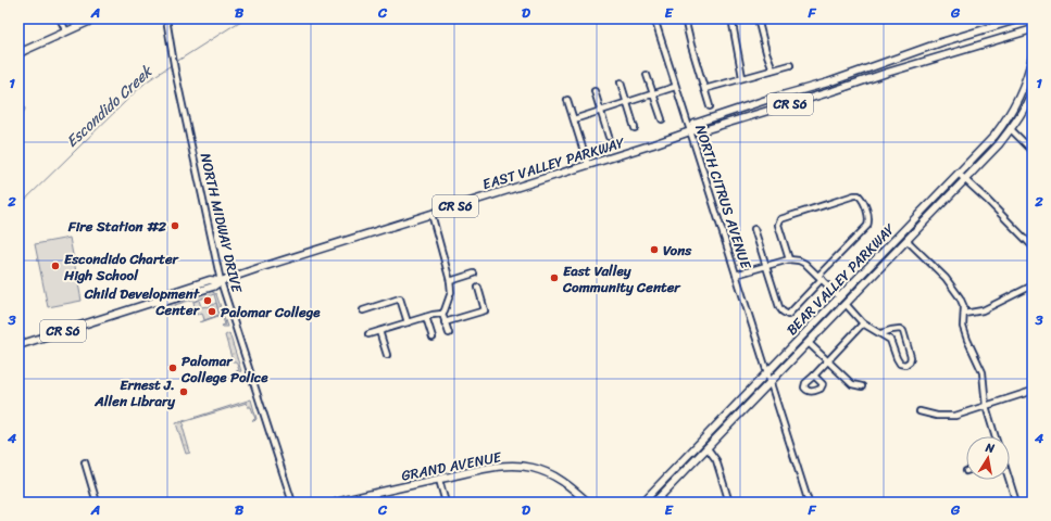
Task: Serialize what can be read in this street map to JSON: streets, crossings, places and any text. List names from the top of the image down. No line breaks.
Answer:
{"streets":{"main road":["CR S6","EAST VALLEY PARKWAY","BEAR VALLEY PARKWAY","GRAND AVENUE"],"street":["NORTH CITRUS AVENUE","NORTH MIDWAY DRIVE"]},"crossings":[["EAST VALLEY PARKWAY","NORTH CITRUS AVENUE"],["EAST VALLEY PARKWAY","NORTH MIDWAY DRIVE"],["NORTH CITRUS AVENUE","BEAR VALLEY PARKWAY"]],"water":["Escondido Creek"],"places":["Fire Station #2","Vons","Escondido Charter High School","East Valley Community Center","Child Development Center","Palomar College","Palomar College Police","Ernest J. Allen Library"],"north":"top","grid":{"columns":["A","B","C","D","E","F","G"],"rows":["1","2","3","4"]}}
